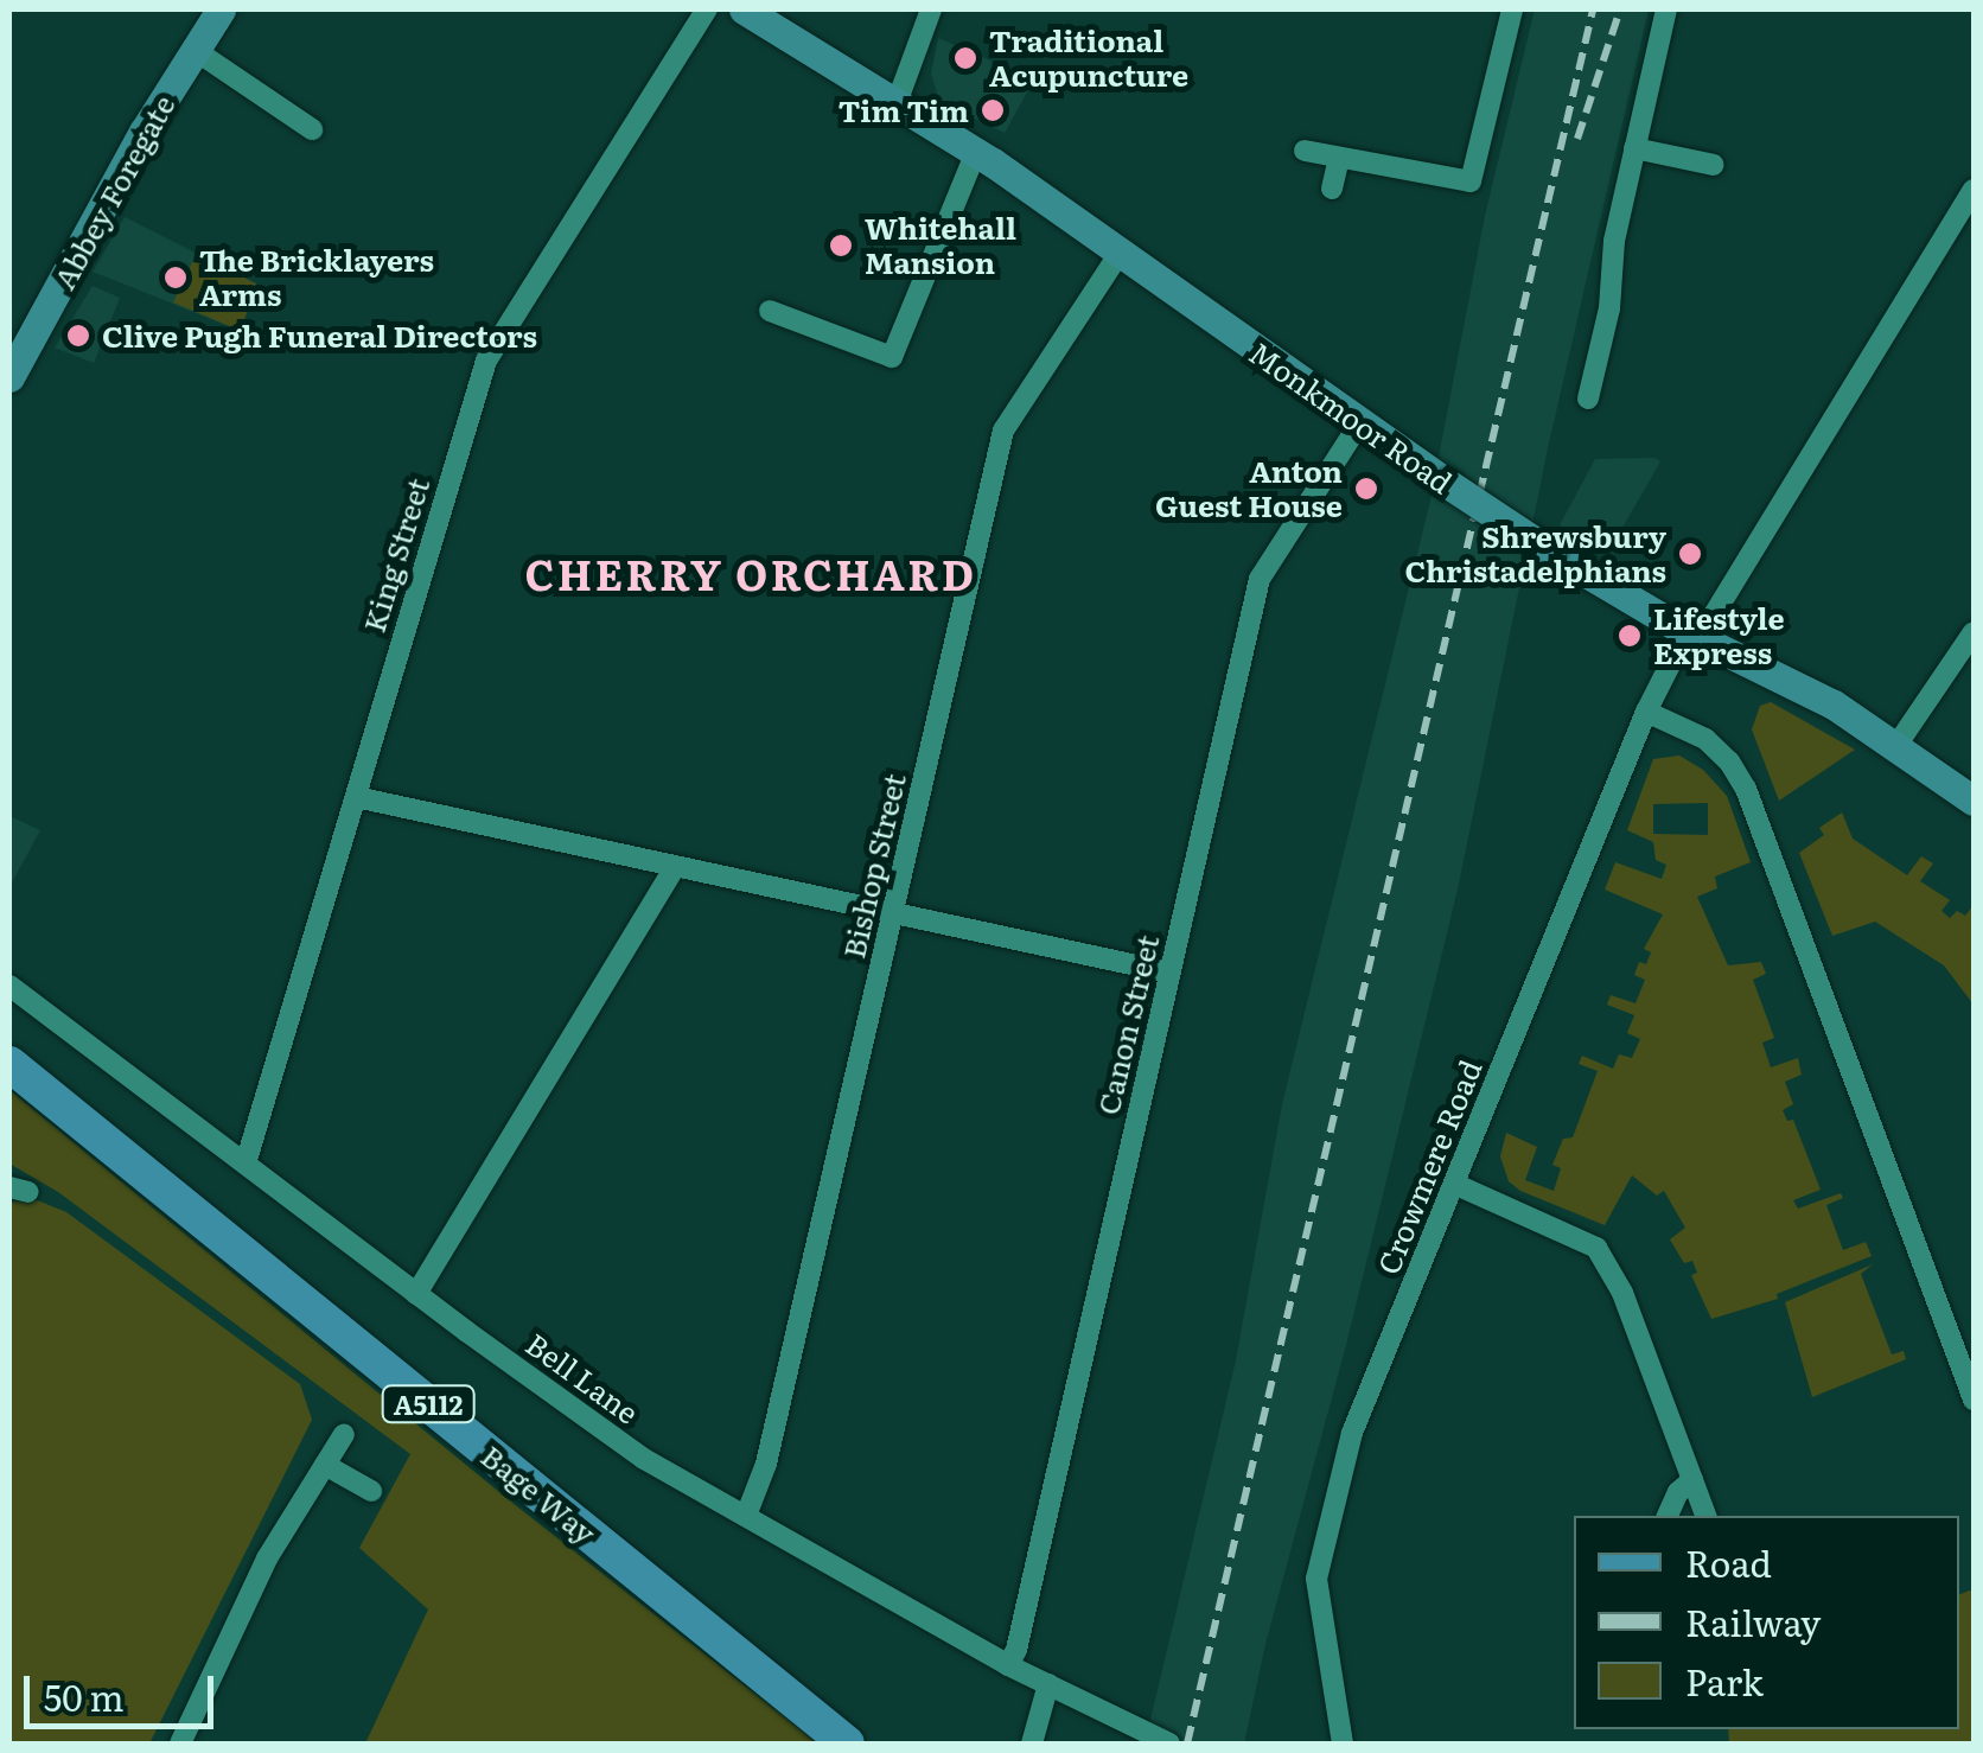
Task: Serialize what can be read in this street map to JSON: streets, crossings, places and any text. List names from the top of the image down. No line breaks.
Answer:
{"streets":{"main road":["A5112","Bage Way"],"street":["Abbey Foregate","Monkmoor Road","King Street","Bishop Street","Canon Street","Crowmere Road","Bell Lane"]},"crossings":[["Monkmoor Road","Bishop Street"],["Monkmoor Road","Canon Street"],["Monkmoor Road","Crowmere Road"],["King Street","Bell Lane"],["Bishop Street","Bell Lane"],["Canon Street","Bell Lane"]],"districts":["CHERRY ORCHARD"],"places":["Traditional Acupuncture","Tim Tim","Whitehall Mansion","The Bricklayers Arms","Clive Pugh Funeral Directors","Anton Guest House","Shrewsbury Christadelphians","Lifestyle Express"],"legend":["Road","Railway","Park"],"scale_bar":"50 m"}
